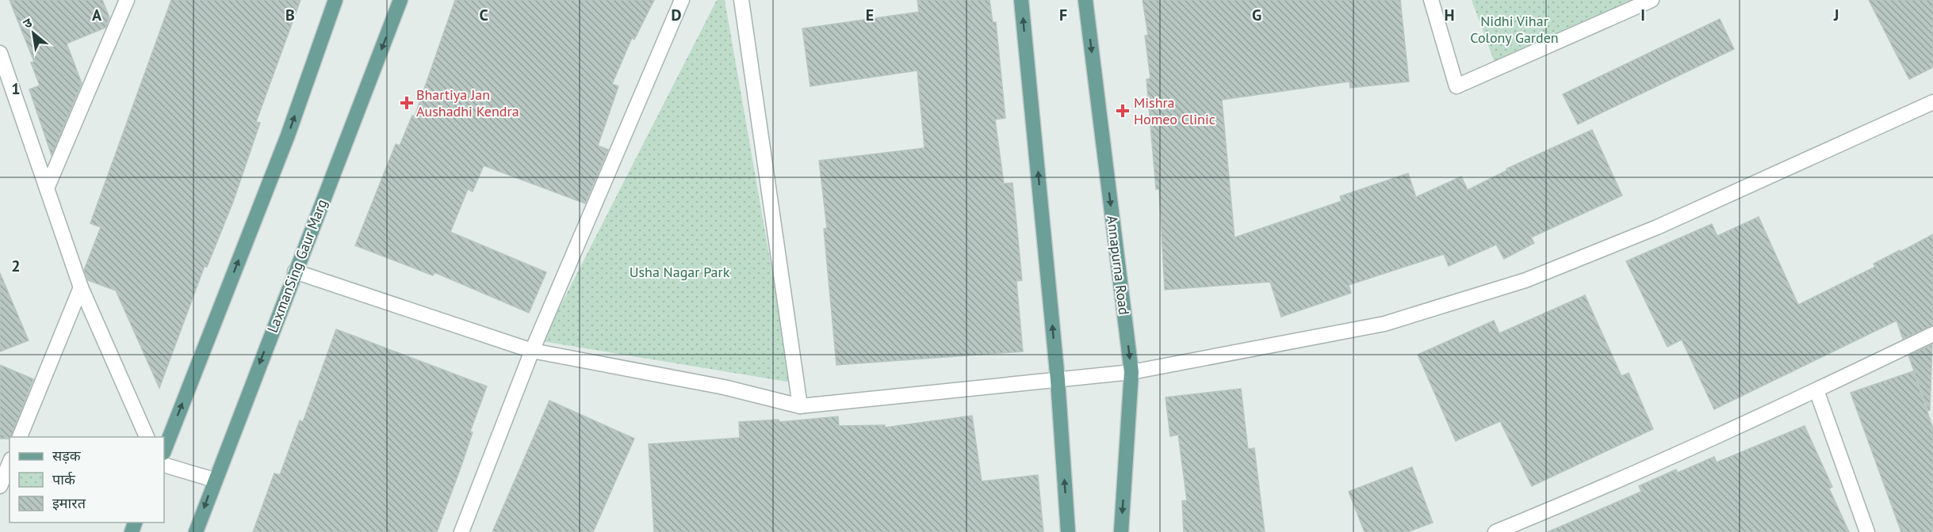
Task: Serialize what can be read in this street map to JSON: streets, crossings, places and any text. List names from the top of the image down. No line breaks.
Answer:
{"streets":{"main road":["Annapurna Road","LaxmanSing Gaur Marg"]},"parks":["Nidhi Vihar Colony Garden","Usha Nagar Park"],"places":{"health":["Bhartiya Jan Aushadhi Kendra","Mishra Homeo Clinic"]},"legend":["सड़क","पार्क","इमारत"],"north":"top left","grid":{"columns":["A","B","C","D","E","F","G","H","I","J"],"rows":["1","2"]}}
